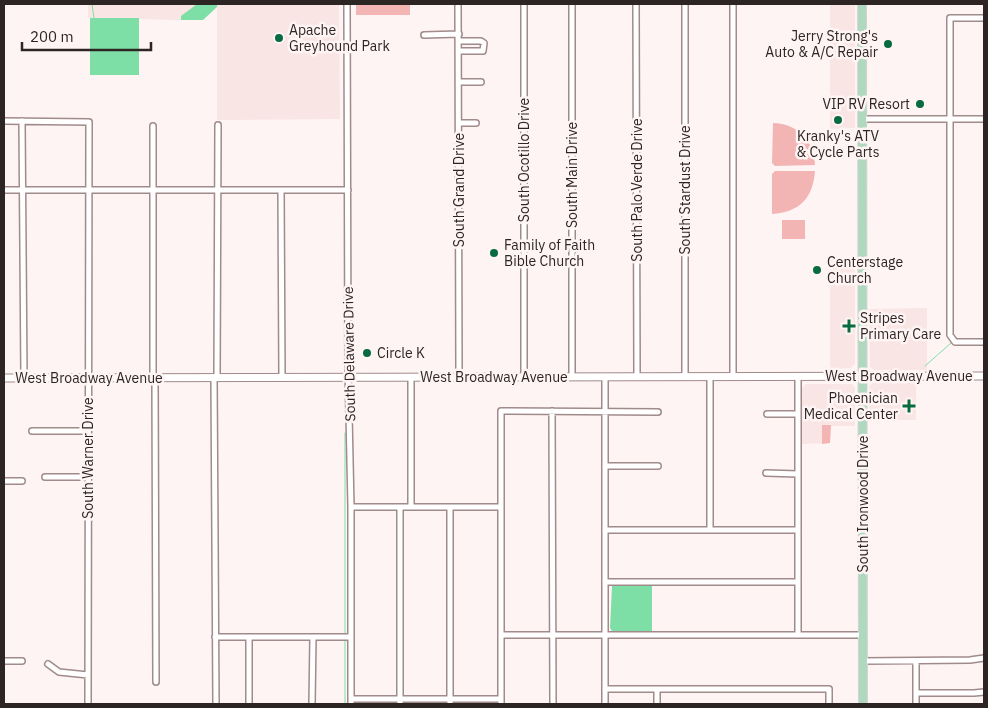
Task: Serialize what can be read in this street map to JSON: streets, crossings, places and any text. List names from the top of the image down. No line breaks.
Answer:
{"streets":{"main road":["West Broadway Avenue","South Ironwood Drive"],"street":["South Ocotillo Drive","South Main Drive","South Grand Drive","South Palo Verde Drive","South Stardust Drive","South Delaware Drive","South Warner Drive"]},"crossings":[["South Ocotillo Drive","West Broadway Avenue"],["South Main Drive","West Broadway Avenue"],["South Grand Drive","West Broadway Avenue"],["South Palo Verde Drive","West Broadway Avenue"],["South Stardust Drive","West Broadway Avenue"],["South Delaware Drive","West Broadway Avenue"],["West Broadway Avenue","South Warner Drive"],["West Broadway Avenue","South Ironwood Drive"]],"places":{"other":["Apache Greyhound Park","Jerry Strong's Auto & A/C Repair","VIP RV Resort","Kranky's ATV & Cycle Parts","Family of Faith Bible Church","Centerstage Church","Circle K"],"health":["Stripes Primary Care","Phoenician Medical Center"]},"scale_bar":"200 m"}
